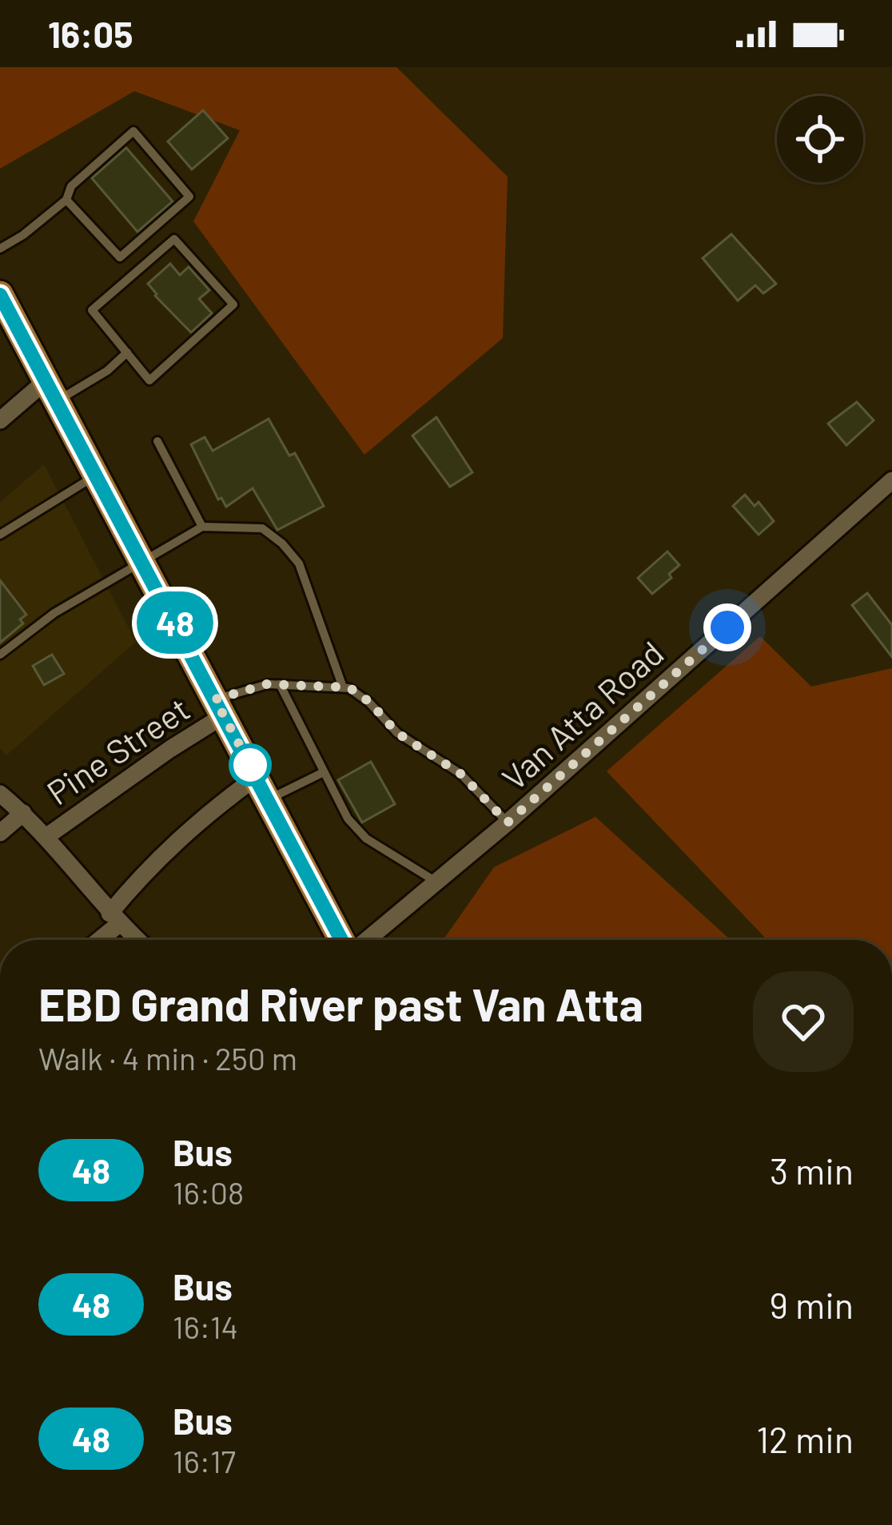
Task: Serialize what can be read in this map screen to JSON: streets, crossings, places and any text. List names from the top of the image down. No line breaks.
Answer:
{"streets":{"street":["Van Atta Road","Pine Street"]},"lines":["bus line 48"],"page":{"status":"16:05","on_map":"48","heading":["EBD Grand River past Van Atta","Walk · 4 min · 250 m"],"list":[{"mark":"48","name":"Bus","note":"16:08","value":"3 min"},{"mark":"48","name":"Bus","note":"16:14","value":"9 min"},{"mark":"48","name":"Bus","note":"16:17","value":"12 min"}]}}
